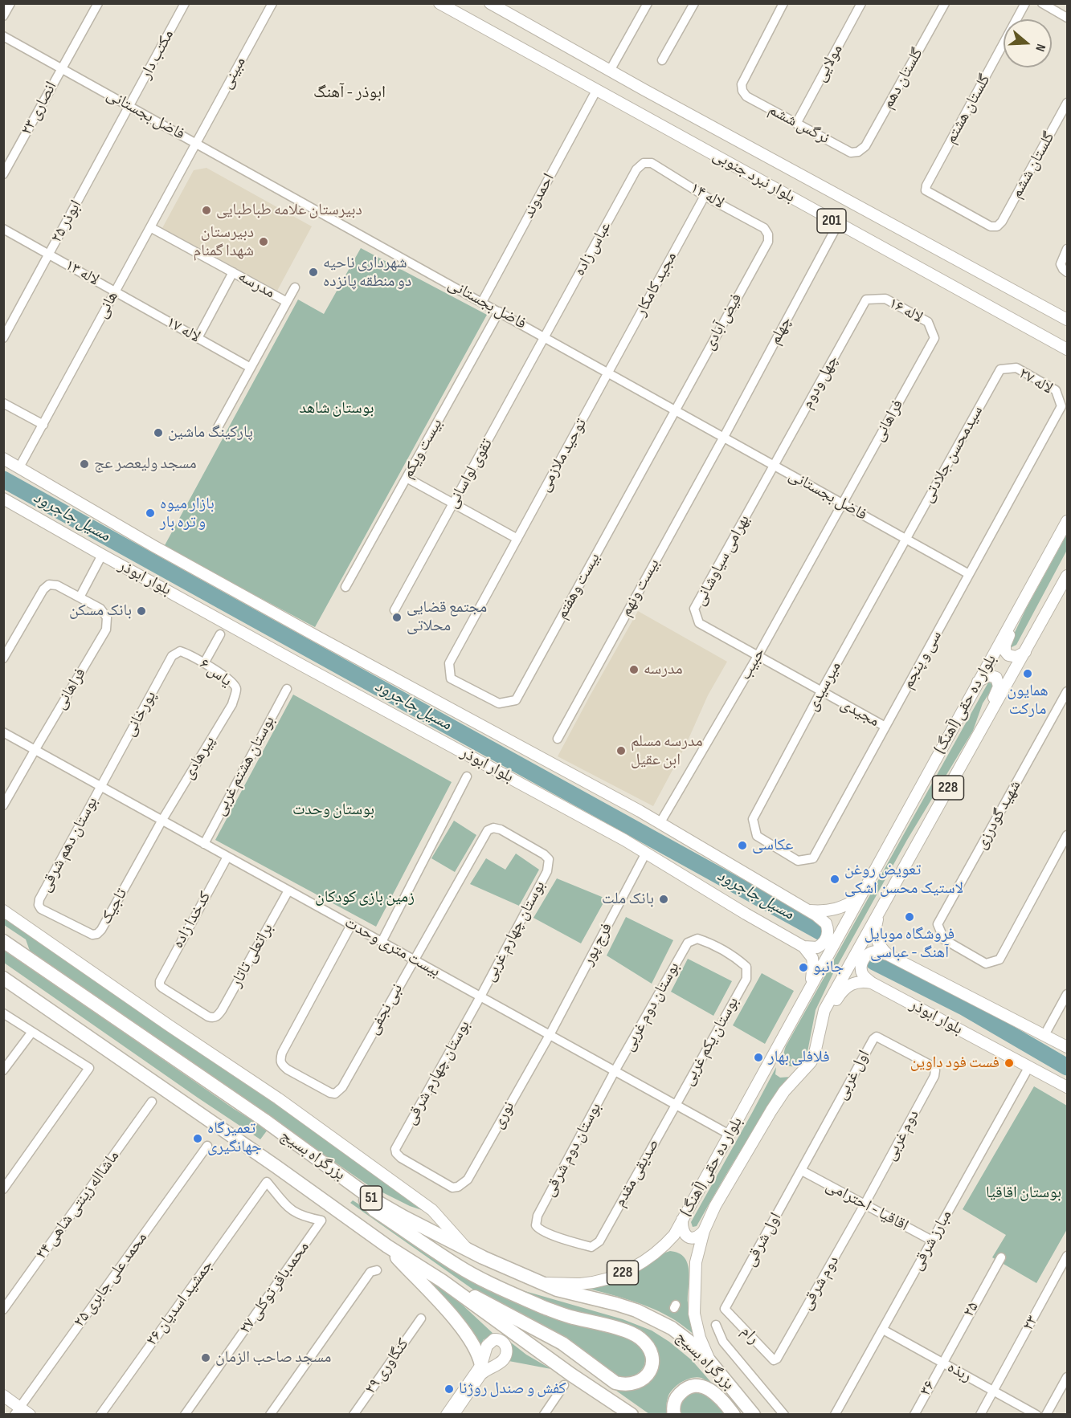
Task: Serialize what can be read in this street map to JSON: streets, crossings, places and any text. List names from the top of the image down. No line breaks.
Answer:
{"streets":{"highway":["بزرگراه بسیج","51"],"main road":["بلوار نبرد جنوبی","201","بلوار ابوذر","بلوار ده حقی (آهنگ)","228"],"street":["مکتب دار","مولایی","مبینی","گلستان دهم","انصاری ۲۳","گلستان هشتم","فاضل بجستانی","نرگس ششم","گلستان ششم","احمدوند","لاله ۱۴","ابوذر ۲۵","عباس زاده","لاله ۱۳","مجید کامکار","مدرسه","هانی","لاله ۱۶","فیض آبادی","لاله ۱۷","چهلم","لاله ۲۷","چهل ودوم","فراهانی","بیست ویکم","سیدمحسن جلادتی","توحید ملازمی","تقوی لواسانی","بهرامی سیاوشانی","بیست وهفتم","بیست ونهم","سی و پنجم","حبیب","یاس ۶","میرسیدی","مجیدی","پورخانی","پیرهادی","بوستان هشتم غربی","شهید گودرزی","بوستان دهم شرقی","تاجیک","کدخدا زاده","بوستان چهارم غربی","فرج پور","بیست متری وحدت","براتعلی تاتار","بوستان دوم غربی","نبی نجفی","بوستان یکم غربی","بوستان چهارم شرقی","اول غربی","نوری","دوم غربی","بوستان دوم شرقی","صدیقی مقدم","ماشااله زینتی شاهی ۲۴","اقاقیا - احترامی","اول شرقی","مبارز شرقی","محمد علی جابری ۲۵","دوم شرقی","محمدباقر توکلی ۲۷","جمشید اسدیان ۲۶","۲۵","۲۳","رام","کنگاوری ۲۹","ربذه","۳۶"]},"crossings":[["مکتب دار","فاضل بجستانی"],["مکتب دار","ابوذر ۲۵"],["مولایی","نرگس ششم"],["مبینی","فاضل بجستانی"],["مبینی","هانی"],["گلستان دهم","نرگس ششم"],["انصاری ۲۳","فاضل بجستانی"],["گلستان هشتم","گلستان ششم"],["فاضل بجستانی","احمدوند"],["فاضل بجستانی","ابوذر ۲۵"],["فاضل بجستانی","عباس زاده"],["فاضل بجستانی","مجید کامکار"],["فاضل بجستانی","هانی"],["فاضل بجستانی","فیض آبادی"],["فاضل بجستانی","چهلم"],["فاضل بجستانی","چهل ودوم"],["فاضل بجستانی","فراهانی"],["فاضل بجستانی","بیست ویکم"],["فاضل بجستانی","سیدمحسن جلادتی"],["فاضل بجستانی","توحید ملازمی"],["فاضل بجستانی","تقوی لواسانی"],["فاضل بجستانی","بهرامی سیاوشانی"],["فاضل بجستانی","بیست وهفتم"],["فاضل بجستانی","بیست ونهم"],["فاضل بجستانی","سی و پنجم"],["فاضل بجستانی","حبیب"],["فاضل بجستانی","میرسیدی"],["بلوار نبرد جنوبی","احمدوند"],["بلوار نبرد جنوبی","چهلم"],["لاله ۱۴","عباس زاده"],["لاله ۱۴","مجید کامکار"],["لاله ۱۴","فیض آبادی"],["ابوذر ۲۵","لاله ۱۳"],["عباس زاده","تقوی لواسانی"],["لاله ۱۳","هانی"],["لاله ۱۳","لاله ۱۷"],["مجید کامکار","توحید ملازمی"],["مدرسه","هانی"],["هانی","لاله ۱۷"],["هانی","بلوار ابوذر"],["لاله ۱۶","چهل ودوم"],["لاله ۱۶","فراهانی"],["فیض آبادی","بیست وهفتم"],["چهلم","بیست ونهم"],["لاله ۲۷","سیدمحسن جلادتی"],["لاله ۲۷","سی و پنجم"],["چهل ودوم","بهرامی سیاوشانی"],["فراهانی","حبیب"],["فراهانی","بیست متری وحدت"],["سیدمحسن جلادتی","میرسیدی"],["توحید ملازمی","بیست وهفتم"],["بهرامی سیاوشانی","حبیب"],["بهرامی سیاوشانی","مجیدی"],["بلوار ابوذر","حبیب"],["بلوار ابوذر","فرج پور"],["بلوار ابوذر","مبارز شرقی"],["سی و پنجم","میرسیدی"],["سی و پنجم","مجیدی"],["حبیب","مجیدی"],["یاس ۶","پورخانی"],["یاس ۶","پیرهادی"],["میرسیدی","مجیدی"],["بلوار ده حقی (آهنگ)","بیست متری وحدت"],["بلوار ده حقی (آهنگ)","بزرگراه بسیج"],["پورخانی","بوستان دهم شرقی"],["پورخانی","بیست متری وحدت"],["پیرهادی","تاجیک"],["پیرهادی","بیست متری وحدت"],["بوستان هشتم غربی","بیست متری وحدت"],["بوستان دهم شرقی","تاجیک"],["بوستان دهم شرقی","بیست متری وحدت"],["تاجیک","بیست متری وحدت"],["کدخدا زاده","بیست متری وحدت"],["کدخدا زاده","براتعلی تاتار"],["بوستان چهارم غربی","بیست متری وحدت"],["بوستان چهارم غربی","نبی نجفی"],["بوستان چهارم غربی","بوستان چهارم شرقی"],["فرج پور","بیست متری وحدت"],["فرج پور","نوری"],["بیست متری وحدت","براتعلی تاتار"],["بیست متری وحدت","بوستان دوم غربی"],["بیست متری وحدت","نبی نجفی"],["بیست متری وحدت","بوستان یکم غربی"],["بیست متری وحدت","بوستان چهارم شرقی"],["بیست متری وحدت","نوری"],["بیست متری وحدت","بوستان دوم شرقی"],["بیست متری وحدت","صدیقی مقدم"],["بوستان دوم غربی","بوستان یکم غربی"],["بوستان دوم غربی","بوستان دوم شرقی"],["بوستان یکم غربی","صدیقی مقدم"],["بوستان چهارم شرقی","نوری"],["اول غربی","دوم غربی"],["اول غربی","اقاقیا - احترامی"],["اول غربی","اول شرقی"],["دوم غربی","اقاقیا - احترامی"],["دوم غربی","دوم شرقی"],["بوستان دوم شرقی","صدیقی مقدم"],["اقاقیا - احترامی","اول شرقی"],["اقاقیا - احترامی","مبارز شرقی"],["اقاقیا - احترامی","دوم شرقی"],["اول شرقی","رام"],["مبارز شرقی","ربذه"],["دوم شرقی","رام"],["محمدباقر توکلی ۲۷","جمشید اسدیان ۲۶"],["۲۵","ربذه"],["۲۵","۳۶"],["۲۳","ربذه"],["ربذه","۳۶"]],"districts":["ابوذر - آهنگ"],"water":["مسیل جاجرود"],"parks":["بوستان شاهد","بوستان وحدت","زمین بازی کودکان","بوستان اقاقیا"],"places":["دبیرستان علامه طباطبایی","دبیرستان شهدا گمنام","شهرداری ناحیه دو منطقه پانزده","پارکینگ ماشین","مسجد ولیعصر عج","بازار میوه و تره بار","بانک مسکن","مجتمع قضایی محلاتی","مدرسه","همایون مارکت","مدرسه مسلم ابن عقیل","عکاسى","تعویض روغن لاستیک محسن اشکی","بانک ملت","فروشگاه موبایل آهنگ - عباسی","جانبو","فلافلی بهار","فست فود داوین","تعمیرگاه جهانگیری","مسجد صاحب الزمان","کفش و صندل روژنا"],"north":"right"}
